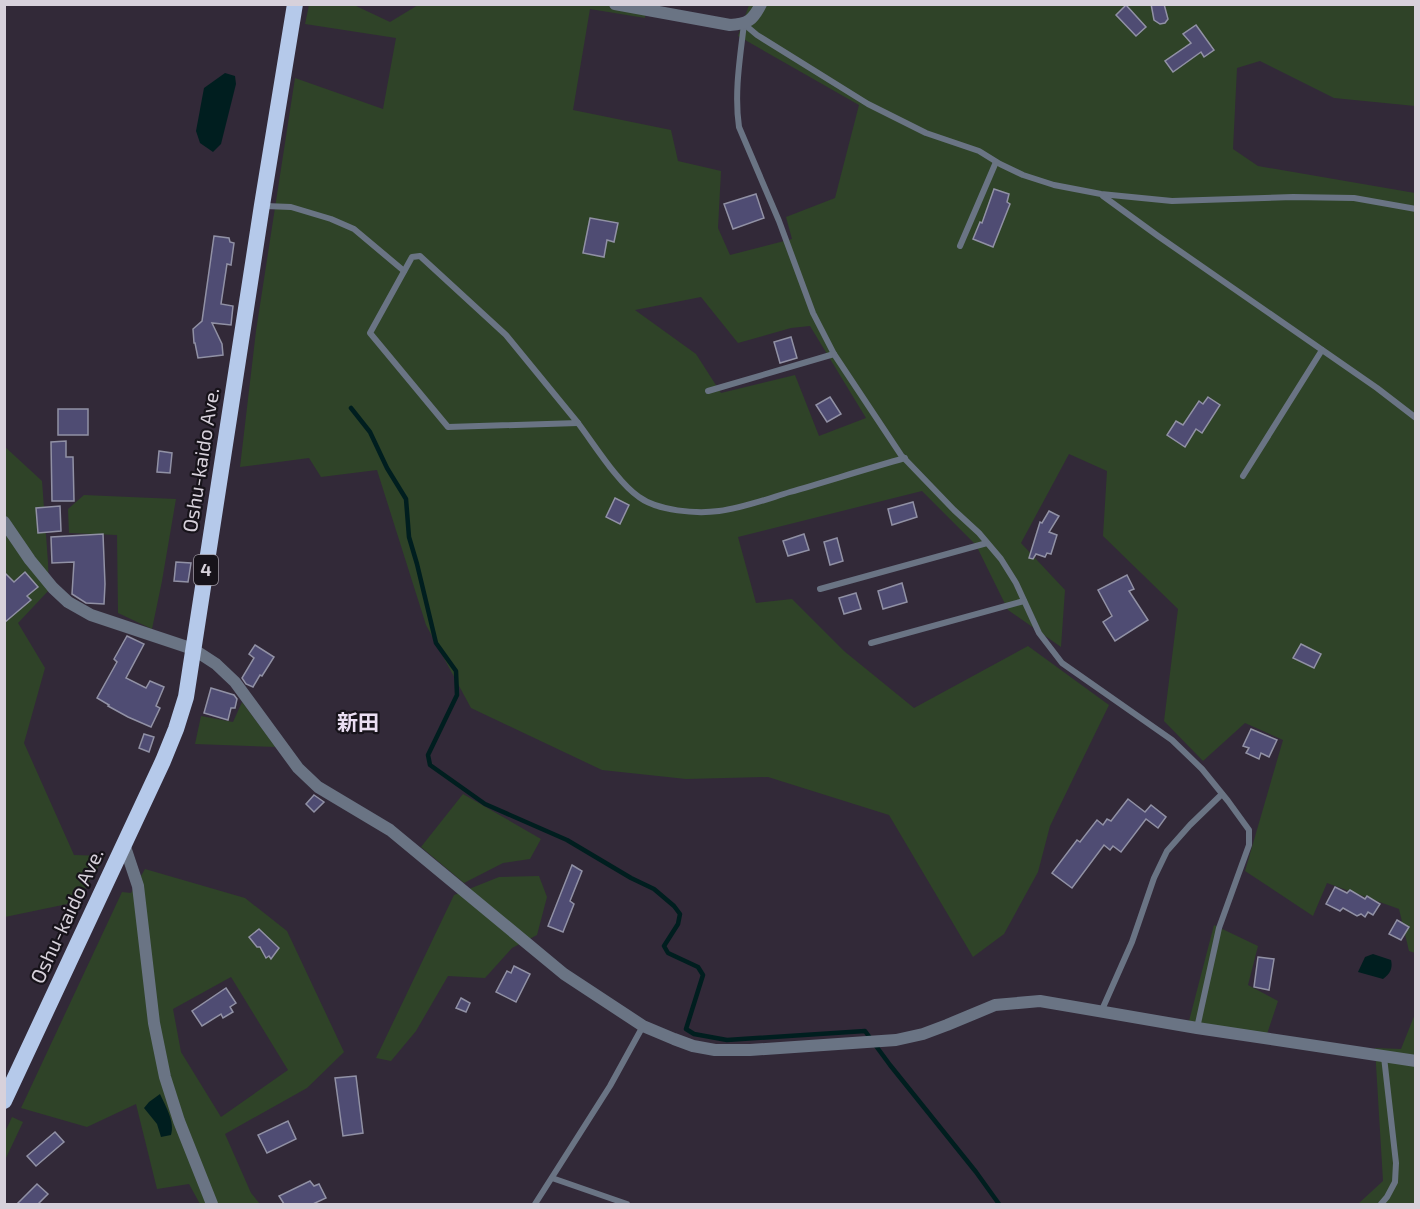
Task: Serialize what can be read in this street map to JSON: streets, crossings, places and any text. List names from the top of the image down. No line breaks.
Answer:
{"streets":{"highway":["Oshu-kaido Ave.","4"]},"districts":["新田"]}
